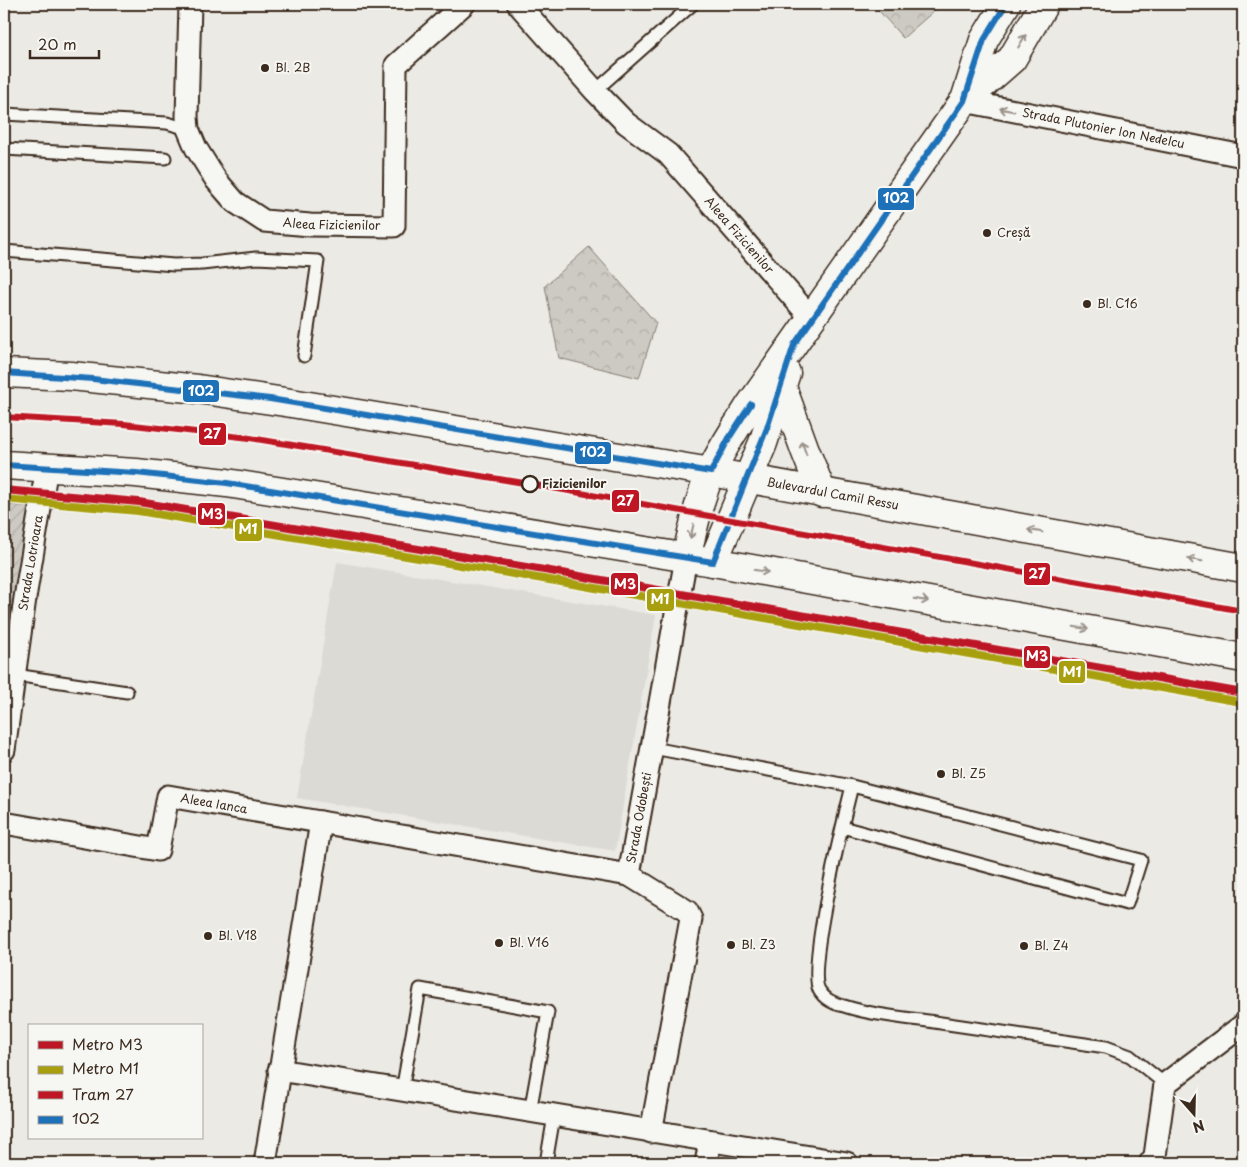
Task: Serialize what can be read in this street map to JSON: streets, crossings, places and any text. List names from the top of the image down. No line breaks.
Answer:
{"streets":{"main road":["Bulevardul Camil Ressu"],"street":["Strada Plutonier Ion Nedelcu","Aleea Fizicienilor","Strada Lotrioara","Aleea Ianca","Strada Odobești"]},"crossings":[["Aleea Ianca","Strada Odobești"]],"one_way":["Strada Plutonier Ion Nedelcu"],"places":["Bl. 2B","Creșă","Bl. C16","Fizicienilor","Bl. Z5","Bl. V18","Bl. V16","Bl. Z3","Bl. Z4"],"lines":["transit line 102","tram line 27","metro line M3","metro line M1"],"legend":["Metro M3","Metro M1","Tram 27","102"],"scale_bar":"20 m","north":"bottom"}
